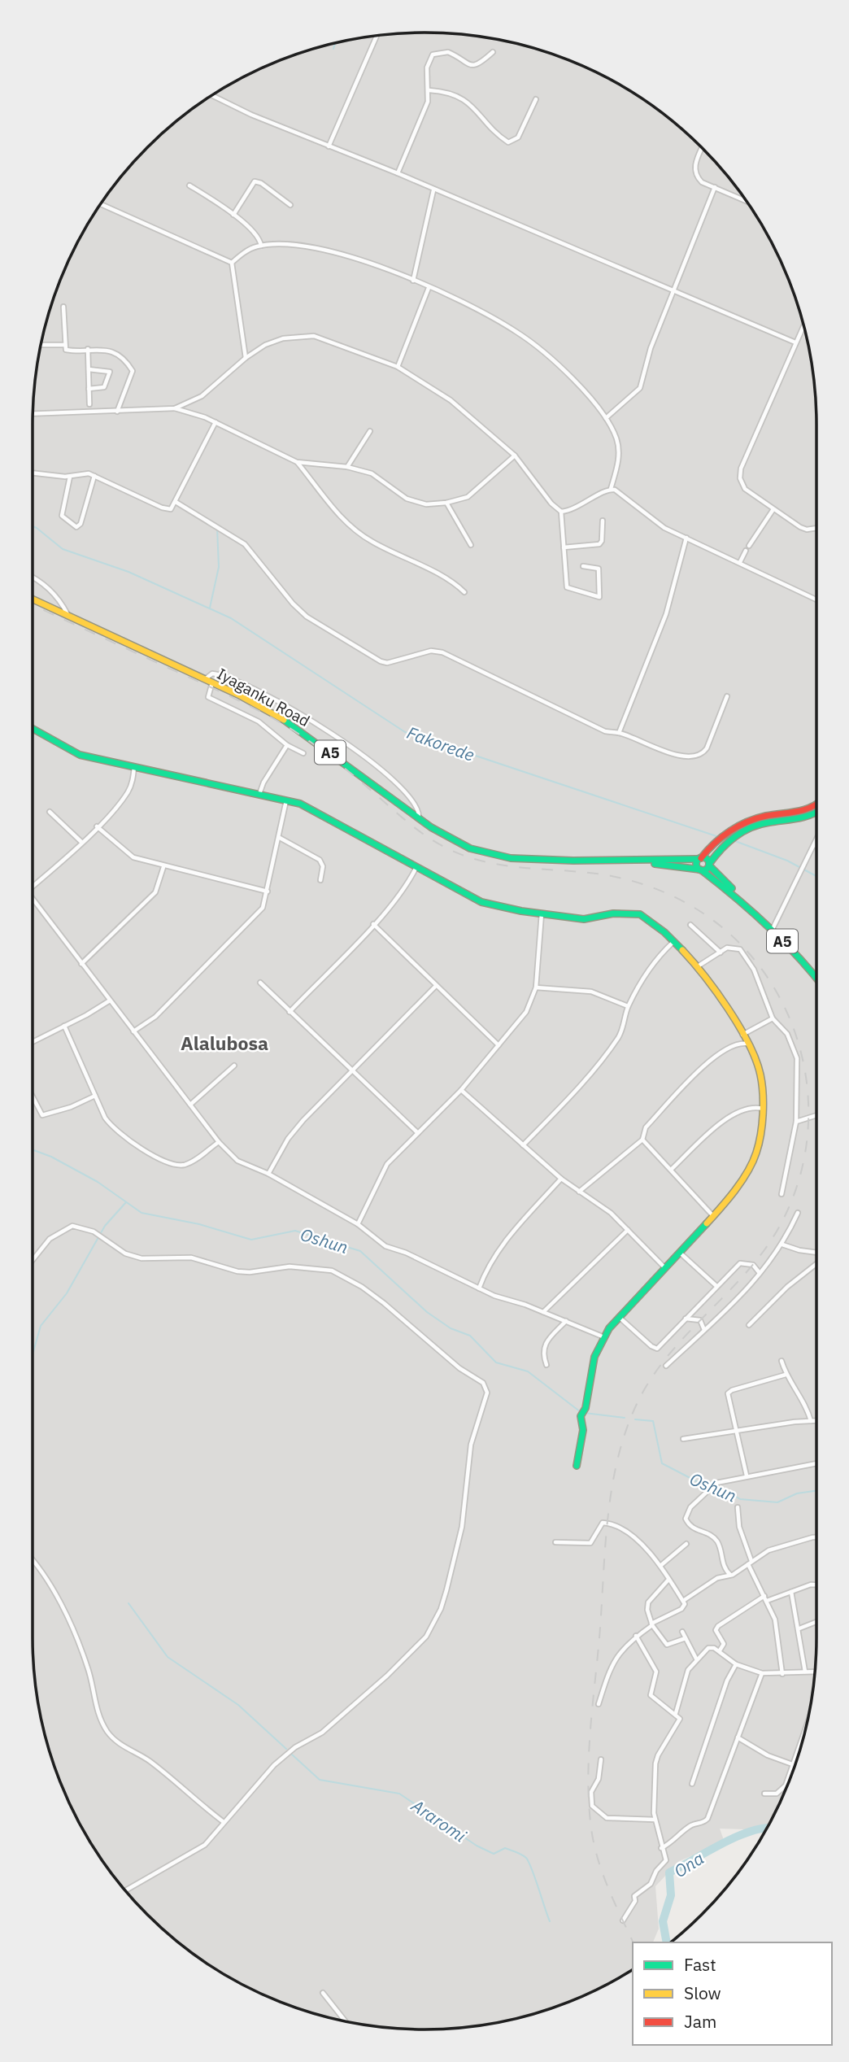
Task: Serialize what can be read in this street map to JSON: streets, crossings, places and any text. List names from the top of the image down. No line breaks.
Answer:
{"streets":{"main road":["Iyaganku Road","A5"]},"crossings":[["Iyaganku Road","A5"]],"districts":["Alalubosa"],"water":["Fakorede","Oshun","Araromi","Ona"],"legend":["Fast","Slow","Jam"]}
